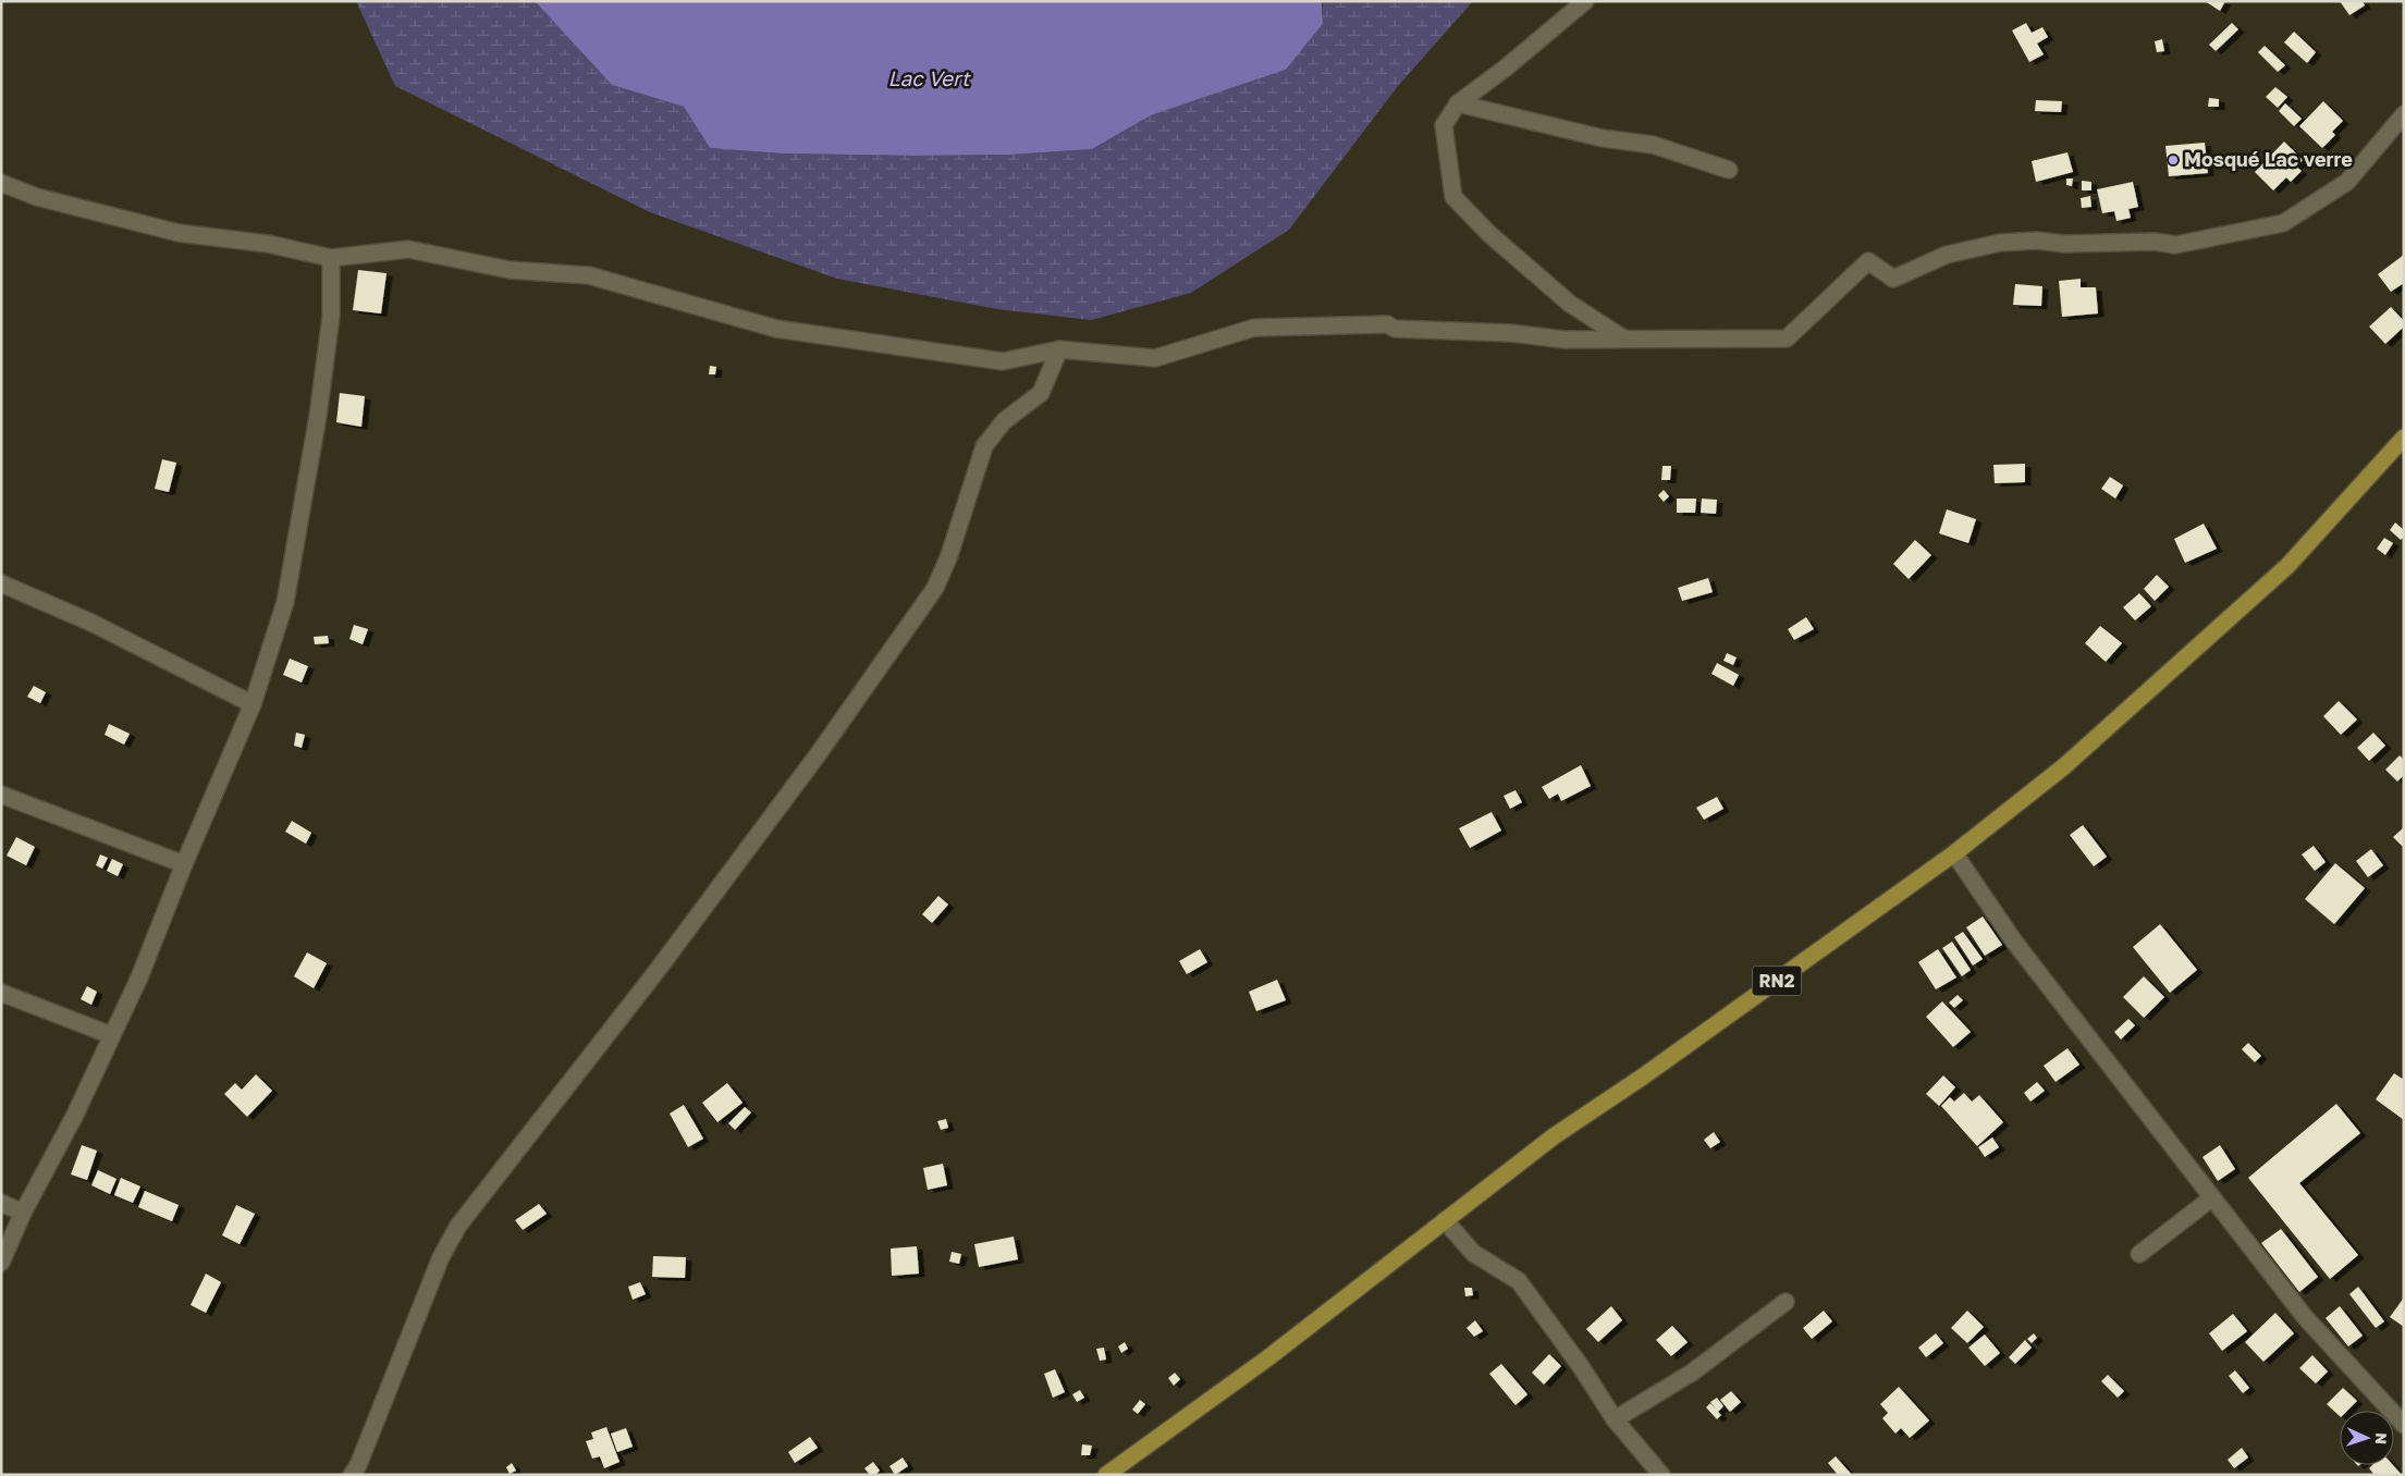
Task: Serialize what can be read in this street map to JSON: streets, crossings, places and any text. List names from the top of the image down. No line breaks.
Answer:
{"streets":{"highway":["RN2"]},"water":["Lac Vert"],"places":["Mosqué Lac verre"],"north":"right"}
